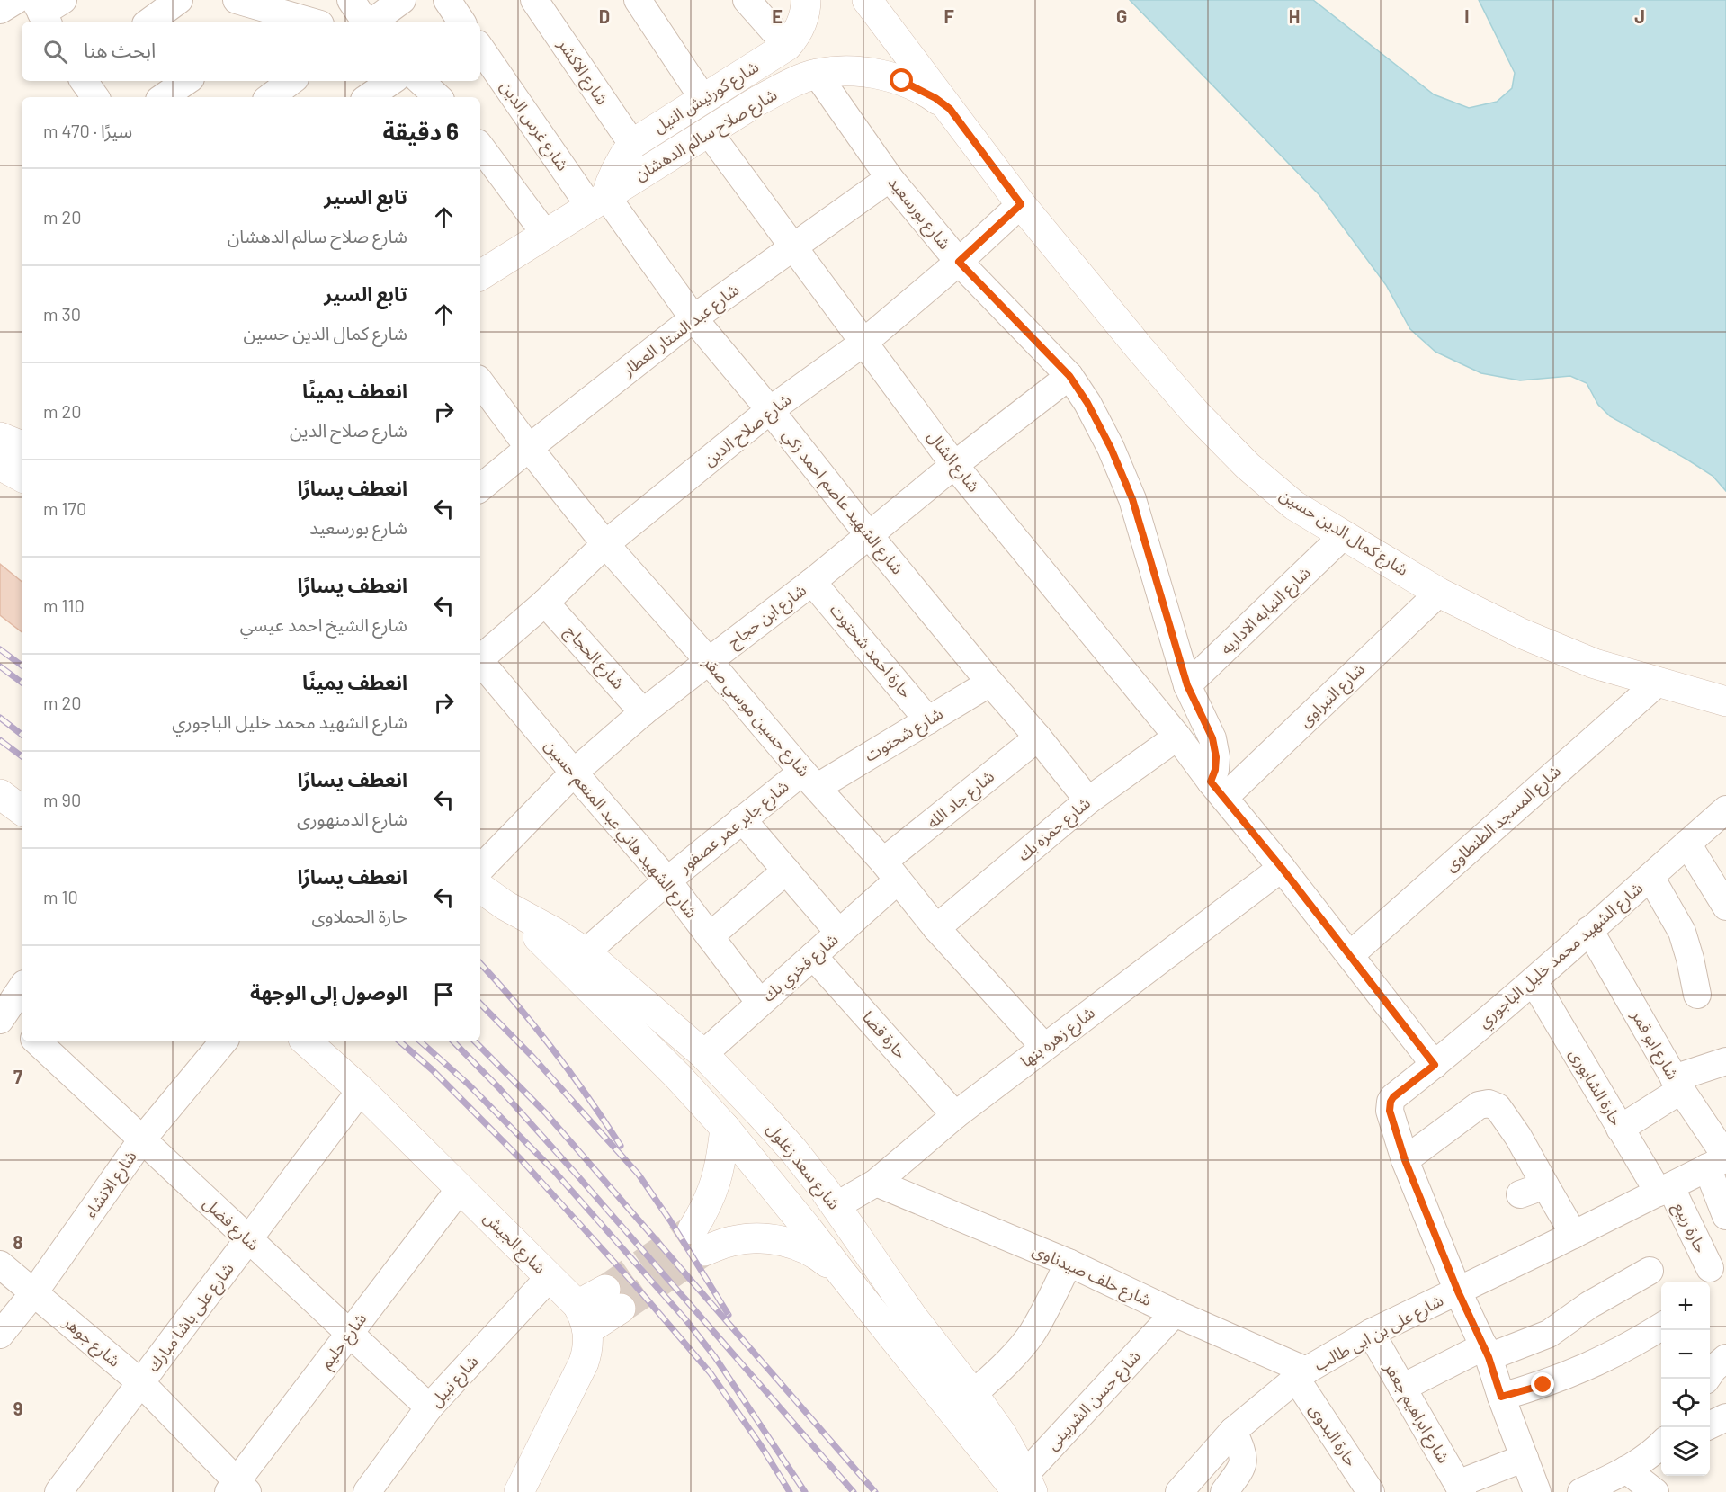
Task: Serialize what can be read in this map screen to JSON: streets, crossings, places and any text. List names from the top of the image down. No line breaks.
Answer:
{"streets":{"main road":["شارع كورنيش النيل","شارع صلاح سالم الدهشان","شارع كمال الدين حسين","شارع سعد زغلول","شارع الجيش"],"street":["شارع الاكشر","شارع غرس الدين","شارع بورسعيد","شارع عبد الستار العطار","شارع صلاح الدين","شارع الشال","شارع الشهيد عاصم احمد زكي","شارع النيابه الاداريه","شارع ابن حجاج","حارة احمد شحتوت","شارع الحجاج","شارع النبراوى","شارع حسين موسي صقر","شارع شحتوت","شارع جاد الله","شارع المسجد الطنطاوى","شارع جابر عمر عصفور","شارع الشهيد هاني عبد المنعم حسين","شارع حمزه بك","شارع الشهيد محمد خليل الباجوري","شارع فخري بك","حارة قضا","شارع زهره بنها","شارع ابو قمر","حارة الشابورى","شارع الانشاء","شارع فضل","حارة ربيع","شارع خلف صيدناوى","شارع على باشا مبارك","شارع على بن ابى طالب","شارع حليم","شارع جوهر","شارع نبيل","شارع حسن الشربينى","شارع ابراهيم جعفر","حارة البدوى"]},"crossings":[["شارع الاكشر","شارع كورنيش النيل"],["شارع كورنيش النيل","شارع غرس الدين"],["شارع كورنيش النيل","شارع صلاح سالم الدهشان"],["شارع كورنيش النيل","شارع الشهيد عاصم احمد زكي"],["شارع غرس الدين","شارع صلاح سالم الدهشان"],["شارع غرس الدين","شارع الشهيد عاصم احمد زكي"],["شارع صلاح سالم الدهشان","شارع بورسعيد"],["شارع صلاح سالم الدهشان","شارع الشال"],["شارع صلاح سالم الدهشان","شارع الشهيد عاصم احمد زكي"],["شارع صلاح سالم الدهشان","شارع كمال الدين حسين"],["شارع بورسعيد","شارع عبد الستار العطار"],["شارع بورسعيد","شارع صلاح الدين"],["شارع بورسعيد","شارع الشال"],["شارع بورسعيد","شارع النيابه الاداريه"],["شارع بورسعيد","شارع ابن حجاج"],["شارع بورسعيد","شارع النبراوى"],["شارع عبد الستار العطار","شارع الشال"],["شارع عبد الستار العطار","شارع الشهيد عاصم احمد زكي"],["شارع عبد الستار العطار","شارع حسين موسي صقر"],["شارع صلاح الدين","شارع الشال"],["شارع صلاح الدين","شارع الشهيد عاصم احمد زكي"],["شارع صلاح الدين","شارع كمال الدين حسين"],["شارع صلاح الدين","شارع الحجاج"],["شارع صلاح الدين","شارع حسين موسي صقر"],["شارع الشال","شارع ابن حجاج"],["شارع الشال","شارع النبراوى"],["شارع الشال","شارع المسجد الطنطاوى"],["شارع الشال","شارع حمزه بك"],["شارع الشال","شارع الشهيد محمد خليل الباجوري"],["شارع الشال","شارع زهره بنها"],["شارع الشهيد عاصم احمد زكي","شارع ابن حجاج"],["شارع الشهيد عاصم احمد زكي","شارع شحتوت"],["شارع الشهيد عاصم احمد زكي","شارع جاد الله"],["شارع الشهيد عاصم احمد زكي","شارع حمزه بك"],["شارع كمال الدين حسين","شارع النيابه الاداريه"],["شارع كمال الدين حسين","شارع النبراوى"],["شارع كمال الدين حسين","شارع المسجد الطنطاوى"],["شارع ابن حجاج","حارة احمد شحتوت"],["شارع ابن حجاج","شارع الحجاج"],["شارع ابن حجاج","شارع حسين موسي صقر"],["شارع ابن حجاج","شارع الشهيد هاني عبد المنعم حسين"],["حارة احمد شحتوت","شارع شحتوت"],["شارع حسين موسي صقر","شارع شحتوت"],["شارع حسين موسي صقر","شارع جاد الله"],["شارع حسين موسي صقر","شارع جابر عمر عصفور"],["شارع حسين موسي صقر","شارع حمزه بك"],["شارع حسين موسي صقر","شارع فخري بك"],["شارع حسين موسي صقر","شارع زهره بنها"],["شارع شحتوت","شارع جابر عمر عصفور"],["شارع جاد الله","شارع فخري بك"],["شارع جابر عمر عصفور","شارع الشهيد هاني عبد المنعم حسين"],["شارع جابر عمر عصفور","شارع سعد زغلول"],["شارع الشهيد هاني عبد المنعم حسين","شارع فخري بك"],["شارع الشهيد محمد خليل الباجوري","شارع ابو قمر"],["شارع الشهيد محمد خليل الباجوري","حارة الشابورى"],["شارع فخري بك","حارة قضا"],["شارع فخري بك","شارع سعد زغلول"],["حارة قضا","شارع زهره بنها"],["شارع زهره بنها","شارع سعد زغلول"],["شارع زهره بنها","شارع خلف صيدناوى"],["شارع ابو قمر","شارع على بن ابى طالب"],["حارة الشابورى","حارة ربيع"],["حارة الشابورى","شارع على بن ابى طالب"],["شارع سعد زغلول","شارع حسن الشربينى"],["شارع الانشاء","شارع فضل"],["شارع الانشاء","شارع جوهر"],["شارع فضل","شارع على باشا مبارك"],["شارع فضل","شارع حليم"],["شارع فضل","شارع نبيل"],["حارة ربيع","شارع على بن ابى طالب"],["شارع الجيش","شارع على باشا مبارك"],["شارع الجيش","شارع حليم"],["شارع الجيش","شارع نبيل"],["شارع خلف صيدناوى","شارع على بن ابى طالب"],["شارع خلف صيدناوى","شارع حسن الشربينى"],["شارع خلف صيدناوى","حارة البدوى"],["شارع على باشا مبارك","شارع جوهر"],["شارع على بن ابى طالب","شارع ابراهيم جعفر"],["شارع على بن ابى طالب","حارة البدوى"],["شارع حليم","شارع جوهر"]],"page":{"search":"ابحث هنا","heading":["6 دقيقة","سيرًا · 470 m"],"list":[["تابع السير","شارع صلاح سالم الدهشان","20 m"],["تابع السير","شارع كمال الدين حسين","30 m"],["انعطف يمينًا","شارع صلاح الدين","20 m"],["انعطف يسارًا","شارع بورسعيد","170 m"],["انعطف يسارًا","شارع الشيخ احمد عيسي","110 m"],["انعطف يمينًا","شارع الشهيد محمد خليل الباجوري","20 m"],["انعطف يسارًا","شارع الدمنهورى","90 m"],["انعطف يسارًا","حارة الحملاوى","10 m"],"الوصول إلى الوجهة"],"map_buttons":["+","−"]},"grid":{"columns":["D","E","F","G","H","I","J"],"rows":["7","8","9"]}}
